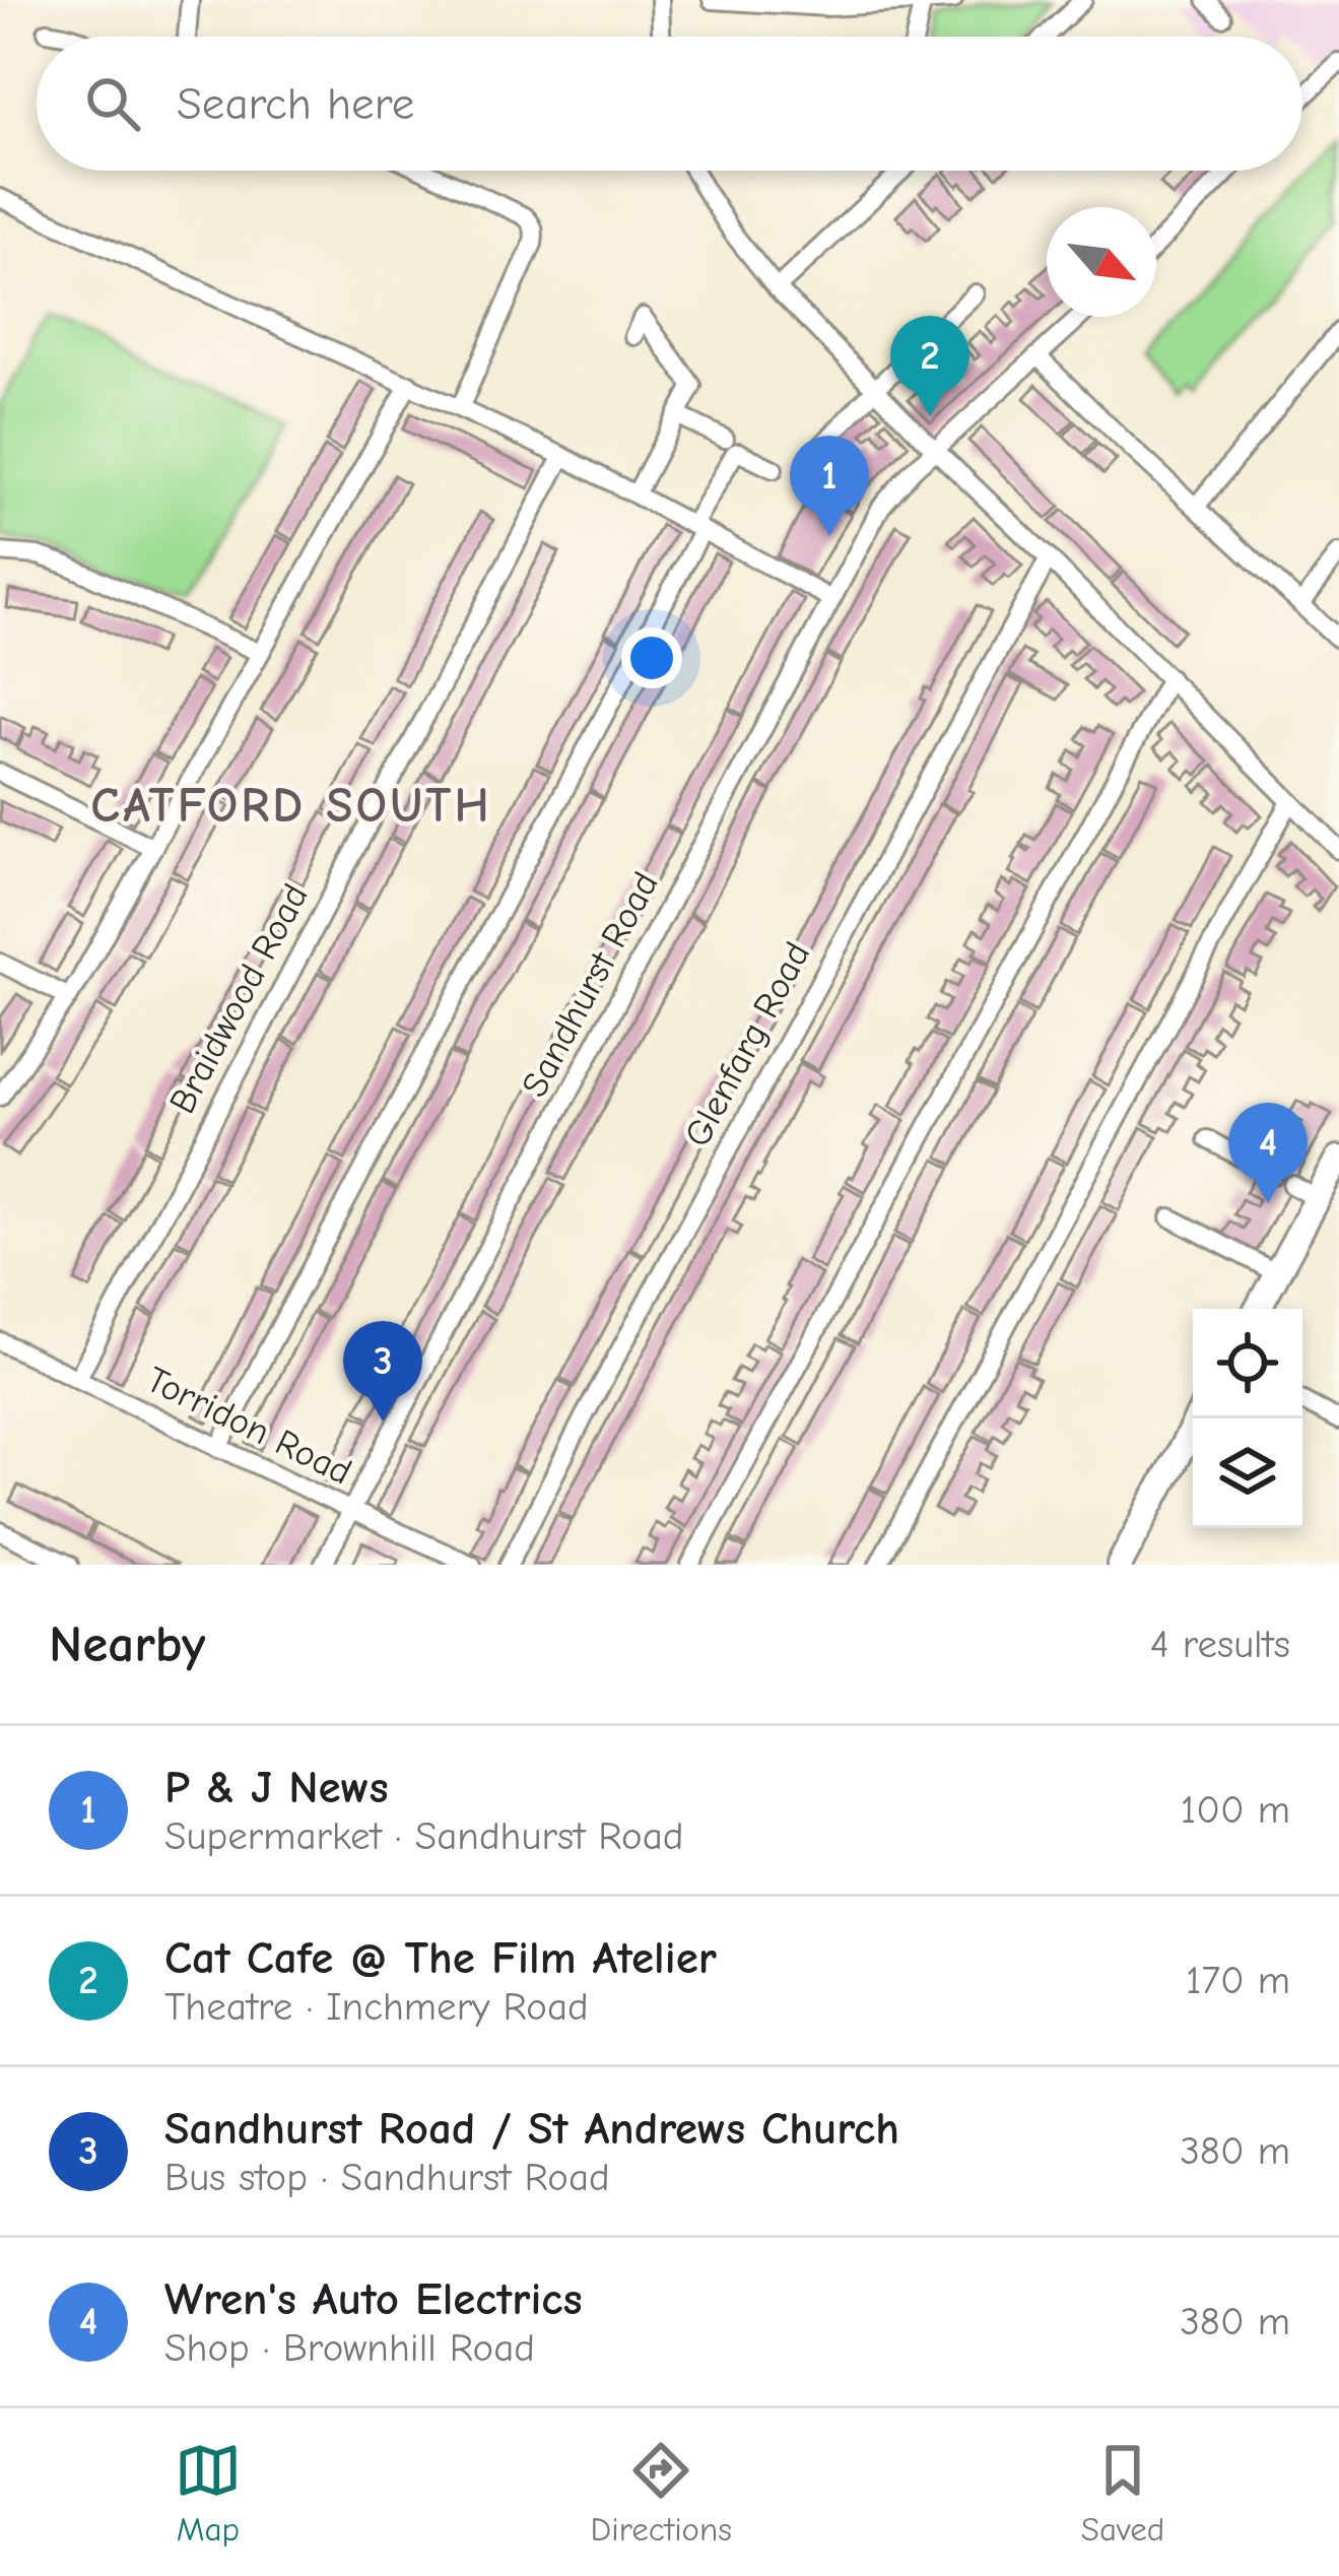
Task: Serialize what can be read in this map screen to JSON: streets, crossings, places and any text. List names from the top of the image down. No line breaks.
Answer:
{"streets":{"street":["Sandhurst Road","Braidwood Road","Glenfarg Road","Torridon Road"]},"crossings":[["Sandhurst Road","Torridon Road"],["Braidwood Road","Torridon Road"]],"districts":["CATFORD SOUTH"],"north":"bottom right","page":{"search":"Search here","pins":["2","1","4","3"],"heading":["Nearby","4 results"],"list":[{"mark":"1","name":"P & J News","note":"Supermarket · Sandhurst Road","value":"100 m"},{"mark":"2","name":"Cat Cafe @ The Film Atelier","note":"Theatre · Inchmery Road","value":"170 m"},{"mark":"3","name":"Sandhurst Road / St Andrews Church","note":"Bus stop · Sandhurst Road","value":"380 m"},{"mark":"4","name":"Wren's Auto Electrics","note":"Shop · Brownhill Road","value":"380 m"}],"nav":["Map","Directions","Saved"]}}
